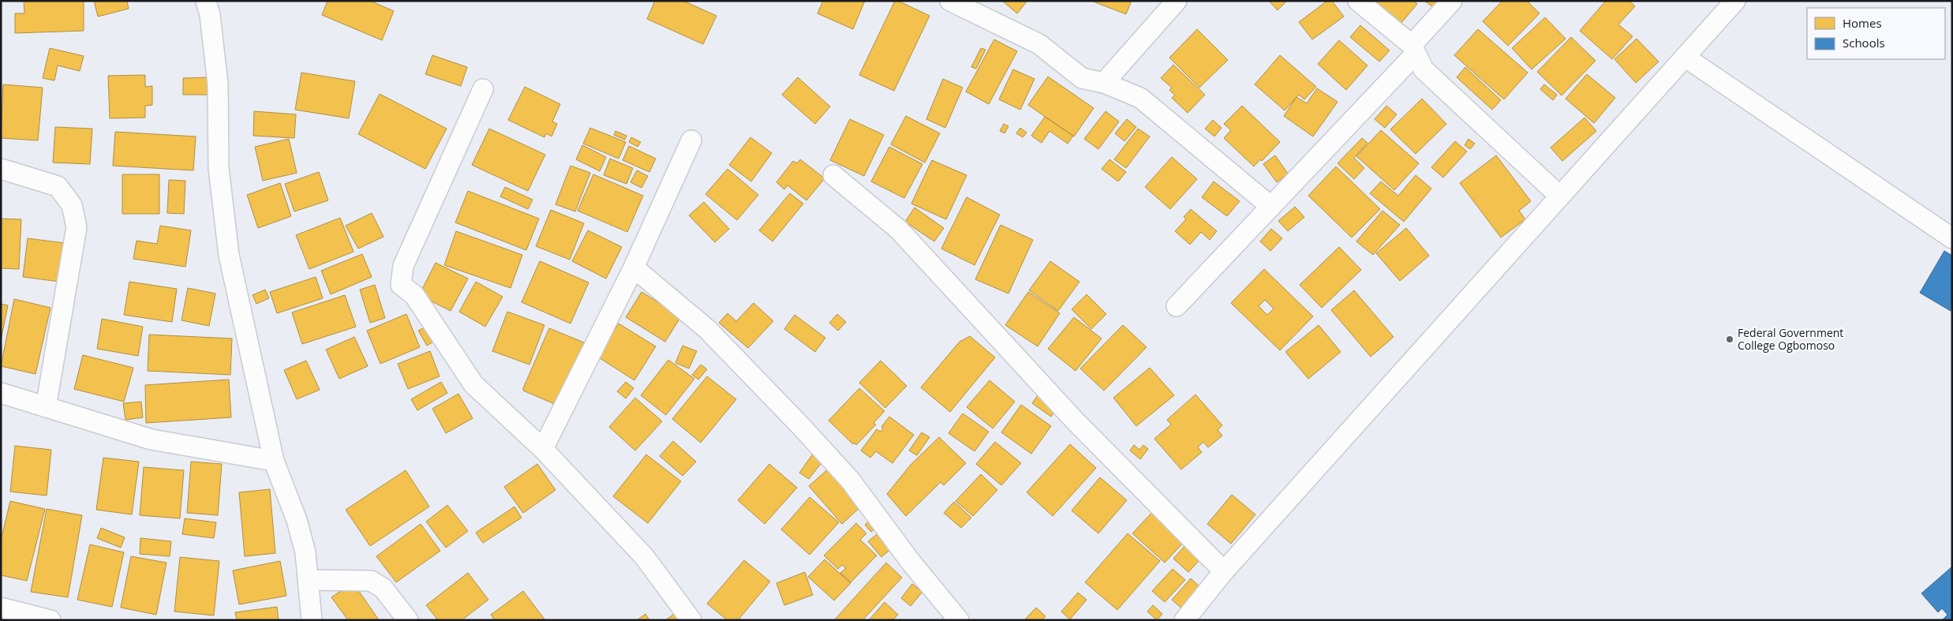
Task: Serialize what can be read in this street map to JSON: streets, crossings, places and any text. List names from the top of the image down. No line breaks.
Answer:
{"places":["Federal Government College Ogbomoso"],"legend":["Homes","Schools"]}
